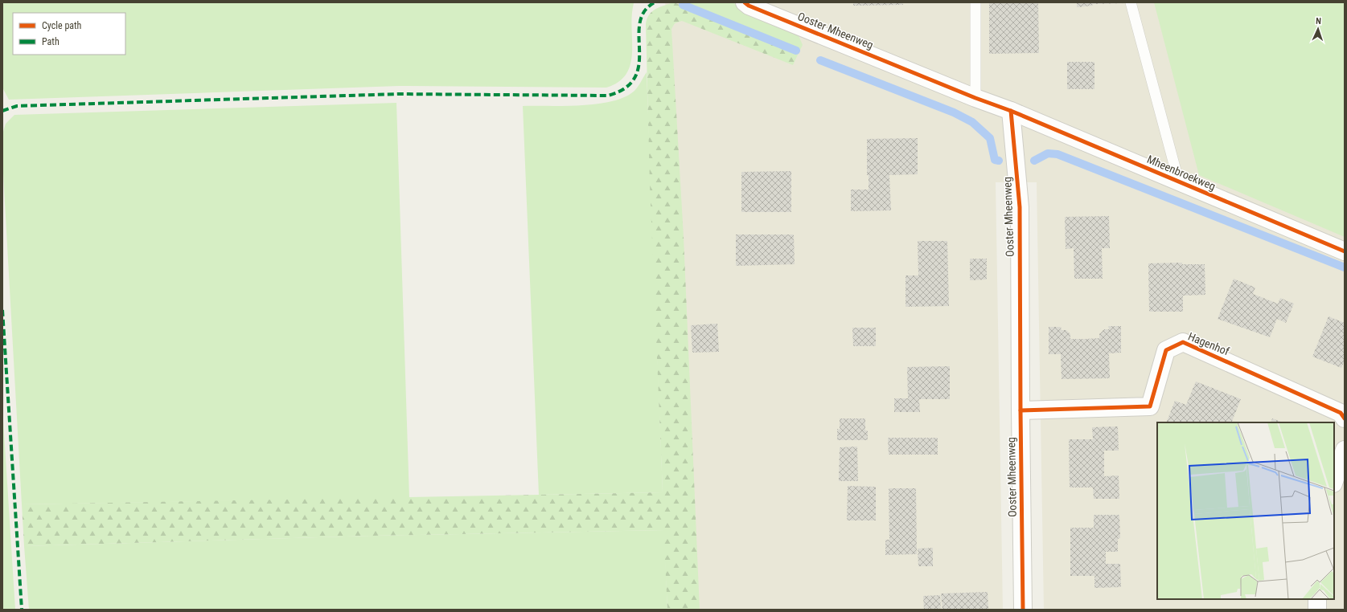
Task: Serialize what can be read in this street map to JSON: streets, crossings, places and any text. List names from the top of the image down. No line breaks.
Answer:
{"streets":{"street":["Ooster Mheenweg","Mheenbroekweg","Hagenhof"]},"crossings":[["Ooster Mheenweg","Mheenbroekweg"],["Ooster Mheenweg","Hagenhof"]],"legend":["Cycle path","Path"],"north":"top"}
